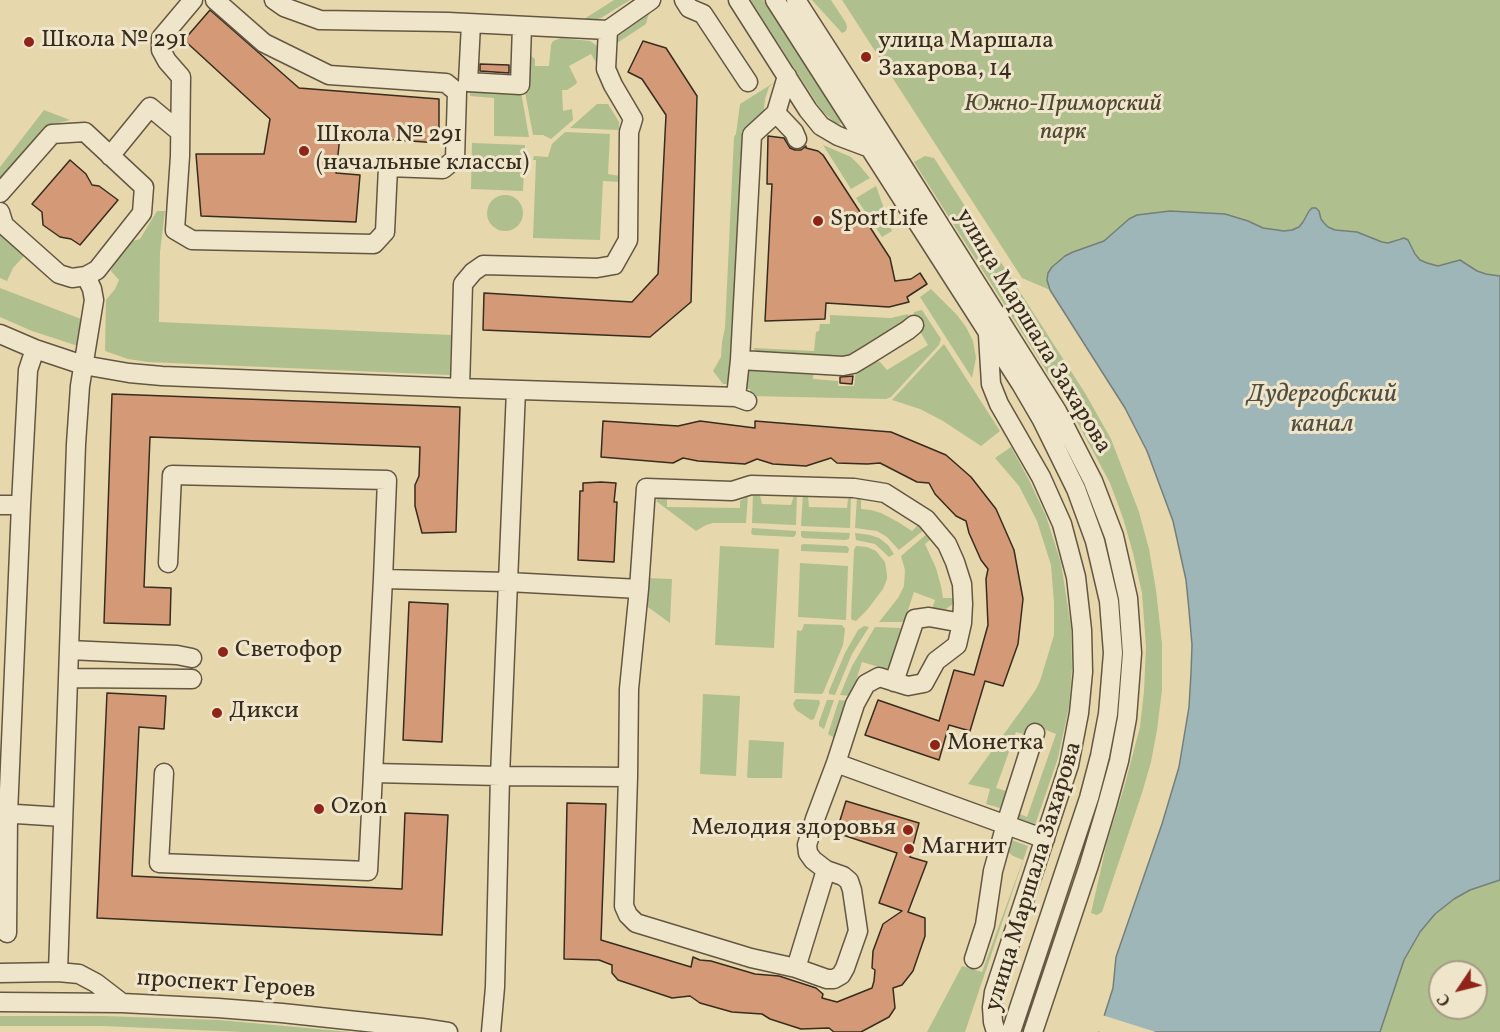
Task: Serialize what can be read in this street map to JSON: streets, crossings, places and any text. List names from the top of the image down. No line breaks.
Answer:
{"streets":{"street":["улица Маршала Захарова","проспект Героев"]},"water":["Дудергофский канал"],"parks":["Южно-Приморский парк"],"places":["Школа № 291","улица Маршала Захарова, 14","Школа № 291 (начальные классы)","SportLife","Светофор","Дикси","Монетка","Ozon","Мелодия здоровья","Магнит"],"north":"bottom left"}
